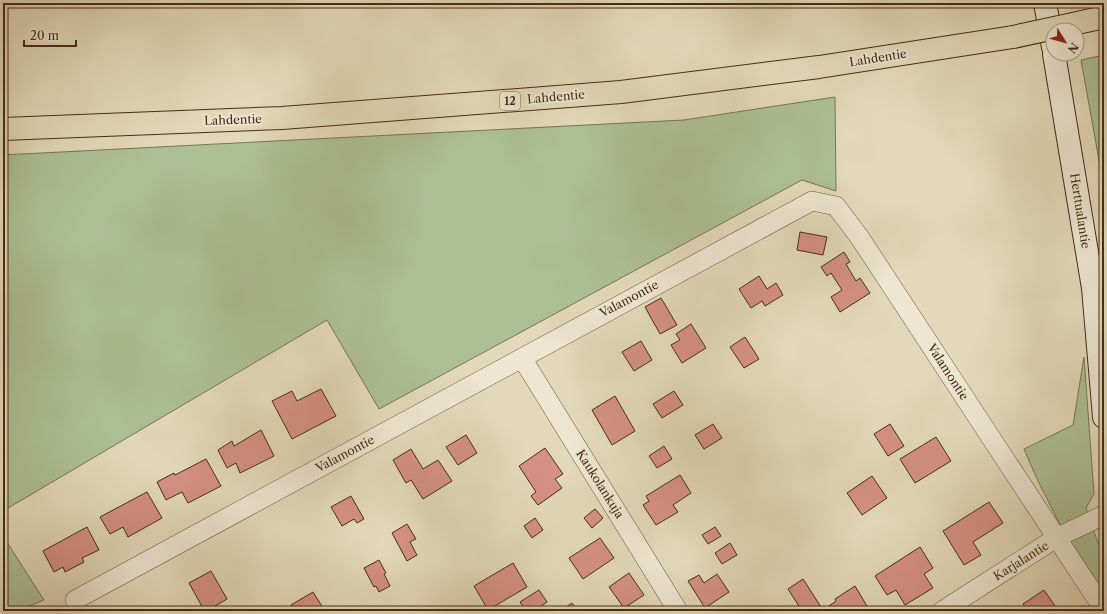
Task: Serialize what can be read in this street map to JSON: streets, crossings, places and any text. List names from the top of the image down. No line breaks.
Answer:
{"streets":{"highway":["Lahdentie","12"],"street":["Herttualantie","Valamontie","Kaukolankuja","Karjalantie"]},"crossings":[["Valamontie","Kaukolankuja"],["Valamontie","Karjalantie"]],"scale_bar":"20 m","north":"bottom right"}
